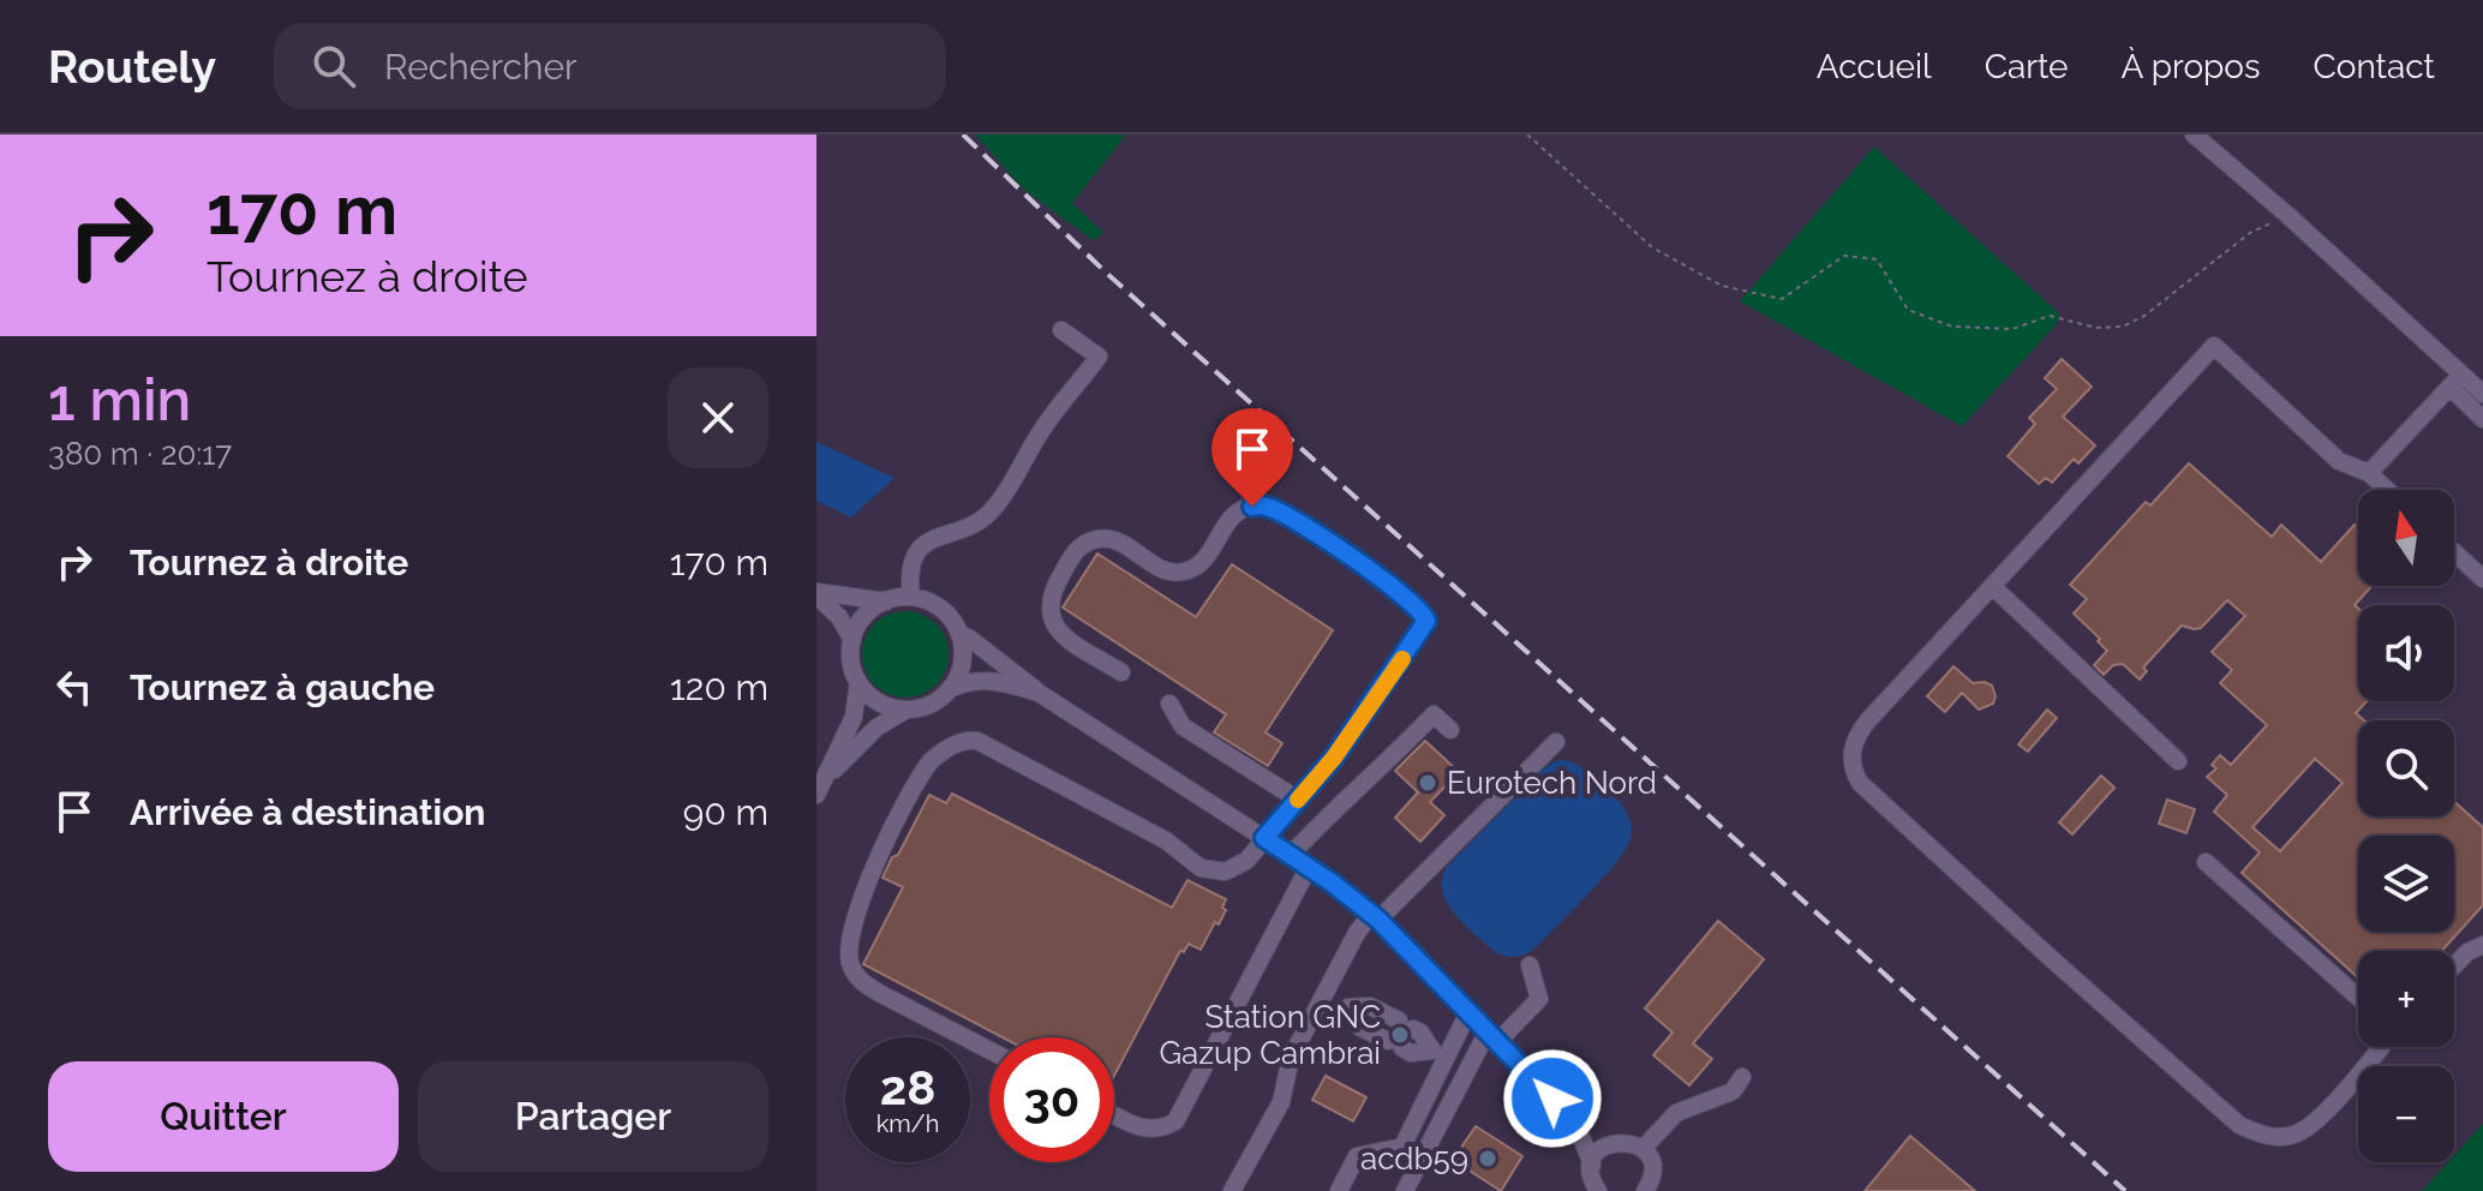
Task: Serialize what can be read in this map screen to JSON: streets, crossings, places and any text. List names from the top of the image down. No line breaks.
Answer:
{"places":["Eurotech Nord","Station GNC Gazup Cambrai","acdb59"],"north":"top","page":{"header":"Routely","search":"Rechercher","nav":["Accueil","Carte","À propos","Contact"],"turn":["170 m","Tournez à droite"],"heading":["1 min","380 m · 20:17"],"map_buttons":["+","−"],"list":[{"name":"Tournez à droite","value":"170 m"},{"name":"Tournez à gauche","value":"120 m"},{"name":"Arrivée à destination","value":"90 m"}],"speed":"28 km/h","limit":"30","buttons":["Quitter","Partager"]}}
